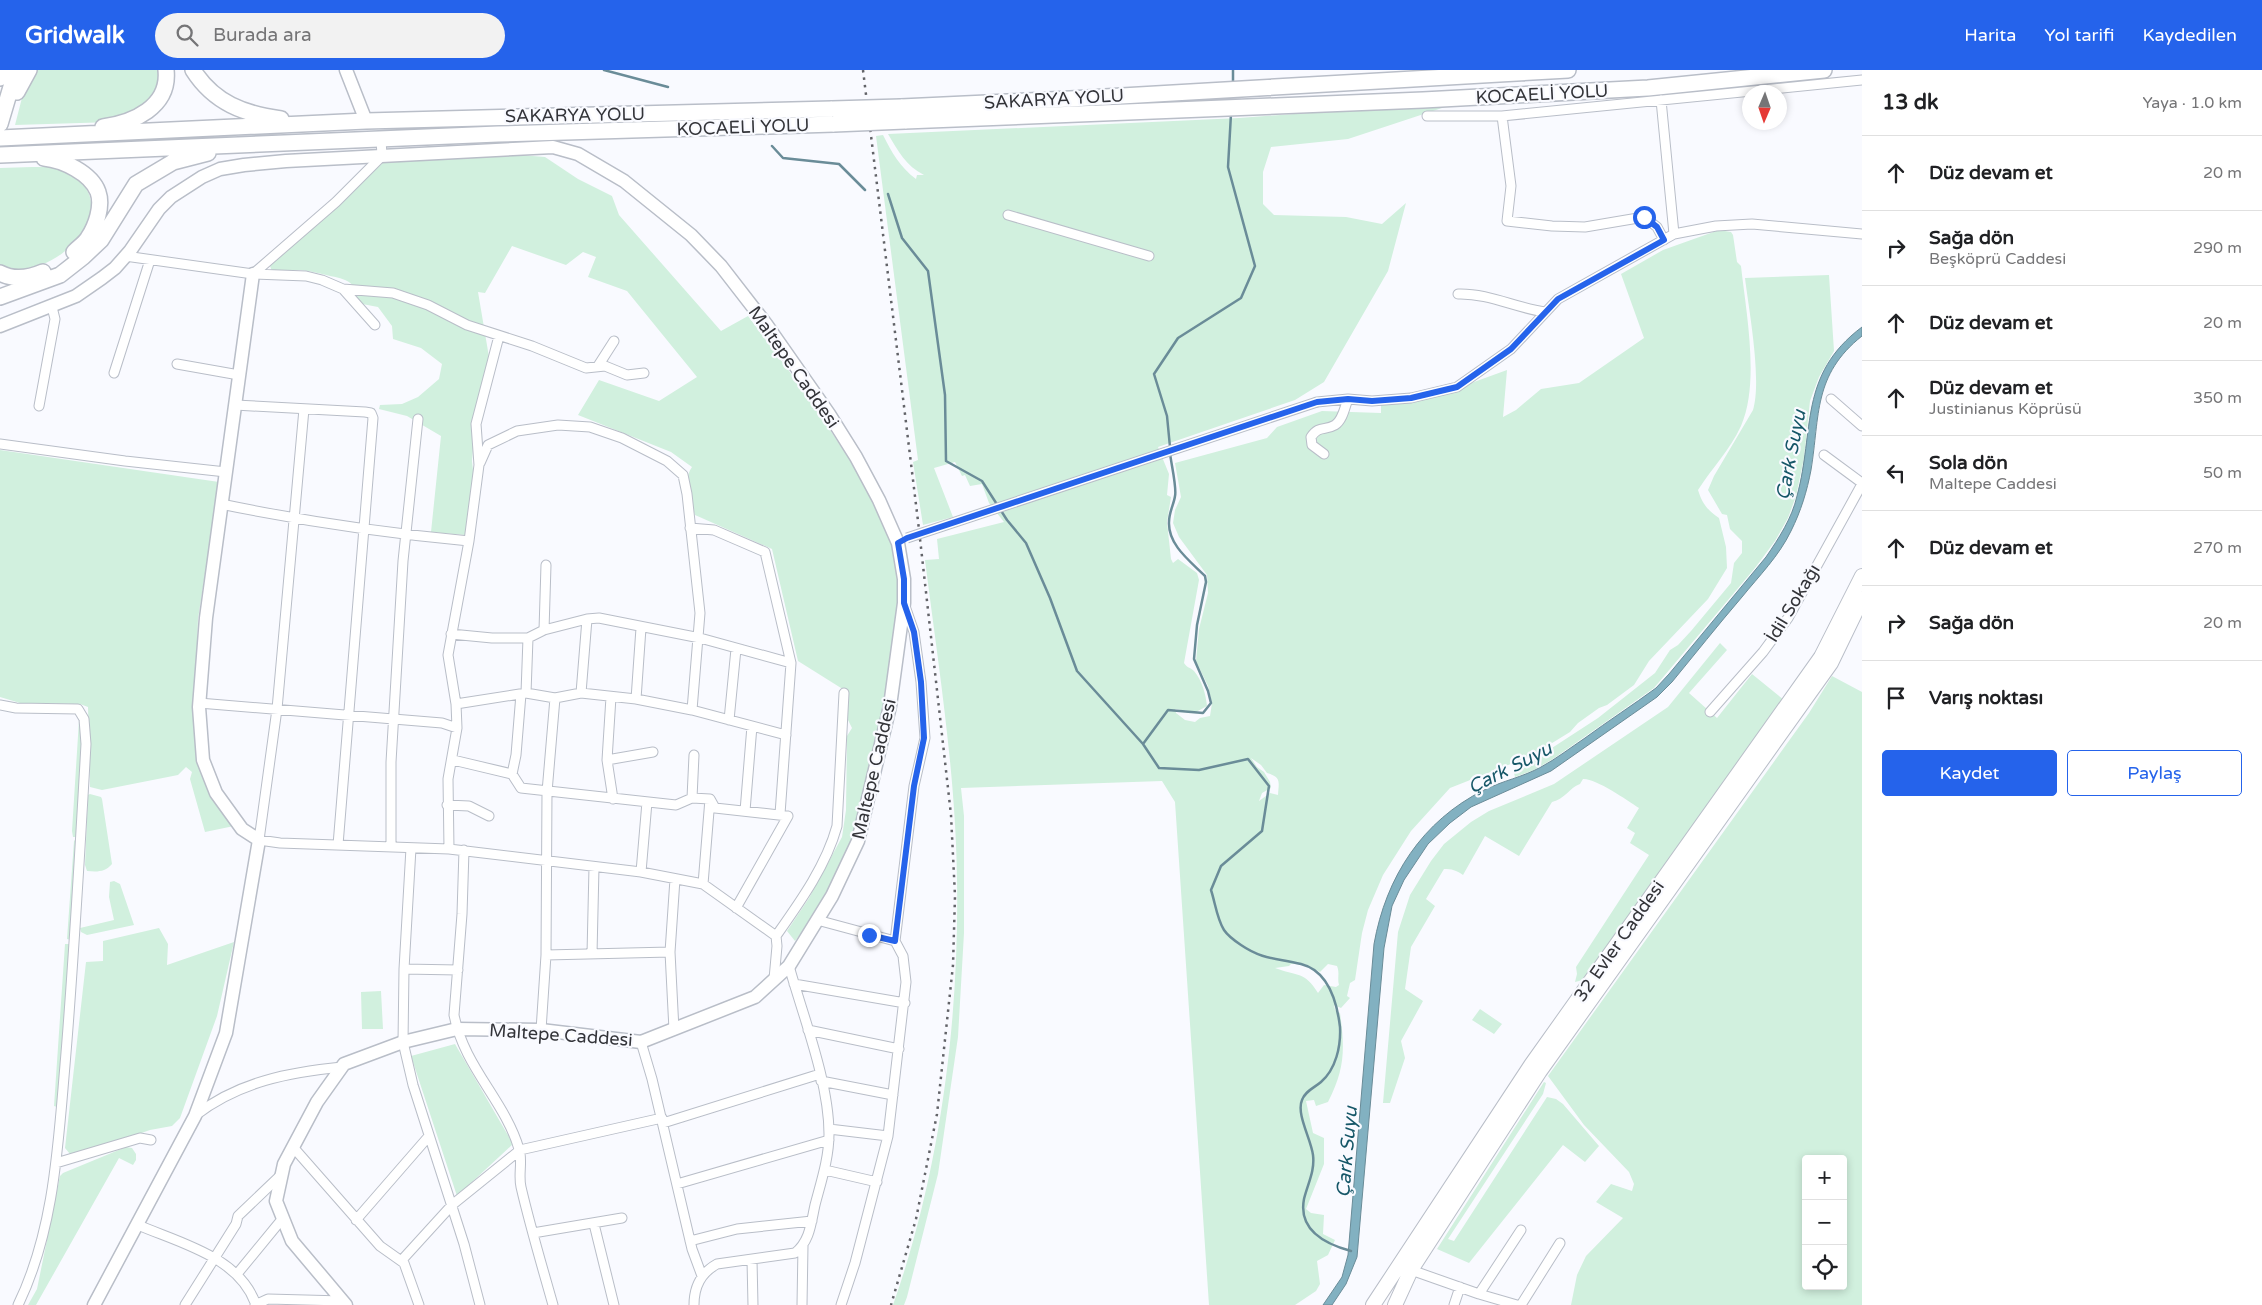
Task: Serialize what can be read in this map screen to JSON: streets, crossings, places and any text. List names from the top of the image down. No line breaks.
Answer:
{"streets":{"highway":["KOCAELİ YOLU","SAKARYA YOLU"],"main road":["32 Evler Caddesi"],"street":["Maltepe Caddesi","İdil Sokağı"]},"crossings":[["KOCAELİ YOLU","SAKARYA YOLU"]],"water":["Çark Suyu"],"north":"bottom","page":{"header":"Gridwalk","search":"Burada ara","nav":["Harita","Yol tarifi","Kaydedilen"],"heading":["13 dk","Yaya · 1.0 km"],"list":[["Düz devam et","20 m"],["Sağa dön","Beşköprü Caddesi","290 m"],["Düz devam et","20 m"],["Düz devam et","Justinianus Köprüsü","350 m"],["Sola dön","Maltepe Caddesi","50 m"],["Düz devam et","270 m"],["Sağa dön","20 m"],"Varış noktası"],"buttons":["Kaydet","Paylaş"],"map_buttons":["+","−"]}}
